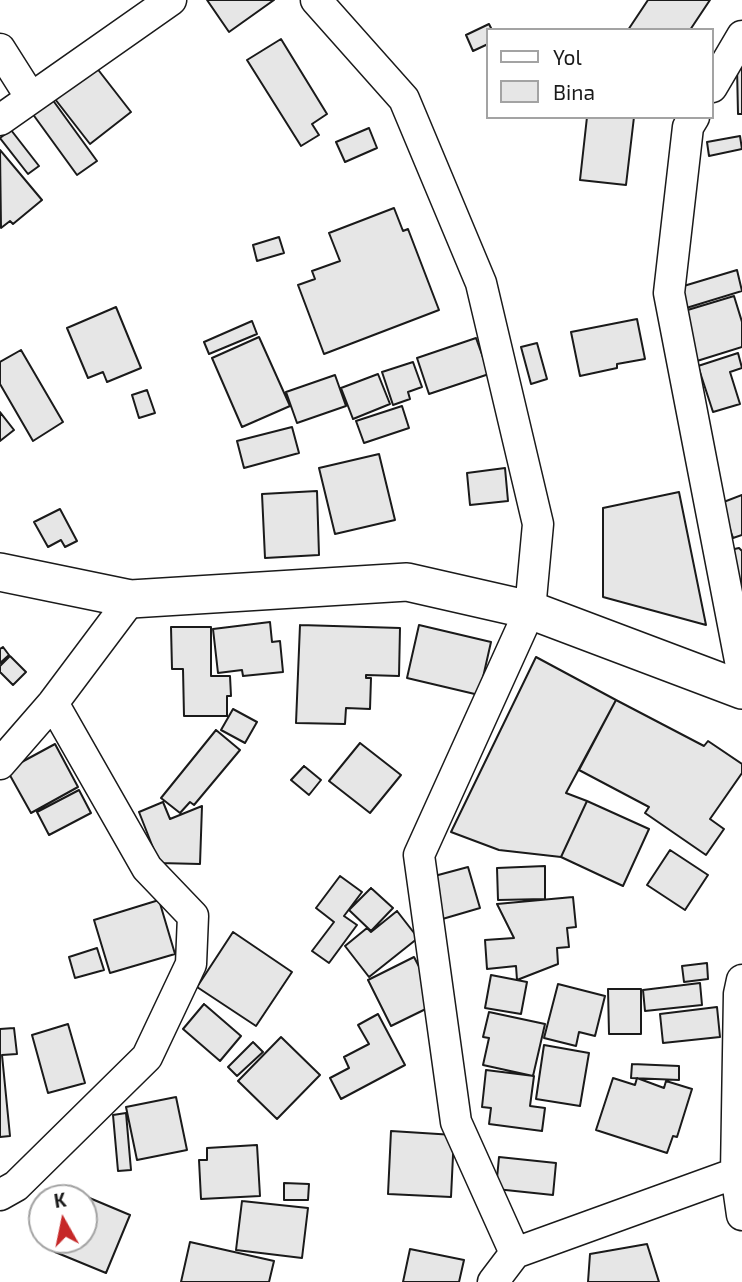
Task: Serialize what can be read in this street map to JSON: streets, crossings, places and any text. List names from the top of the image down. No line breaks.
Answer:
{"legend":["Yol","Bina"],"north":"top"}
